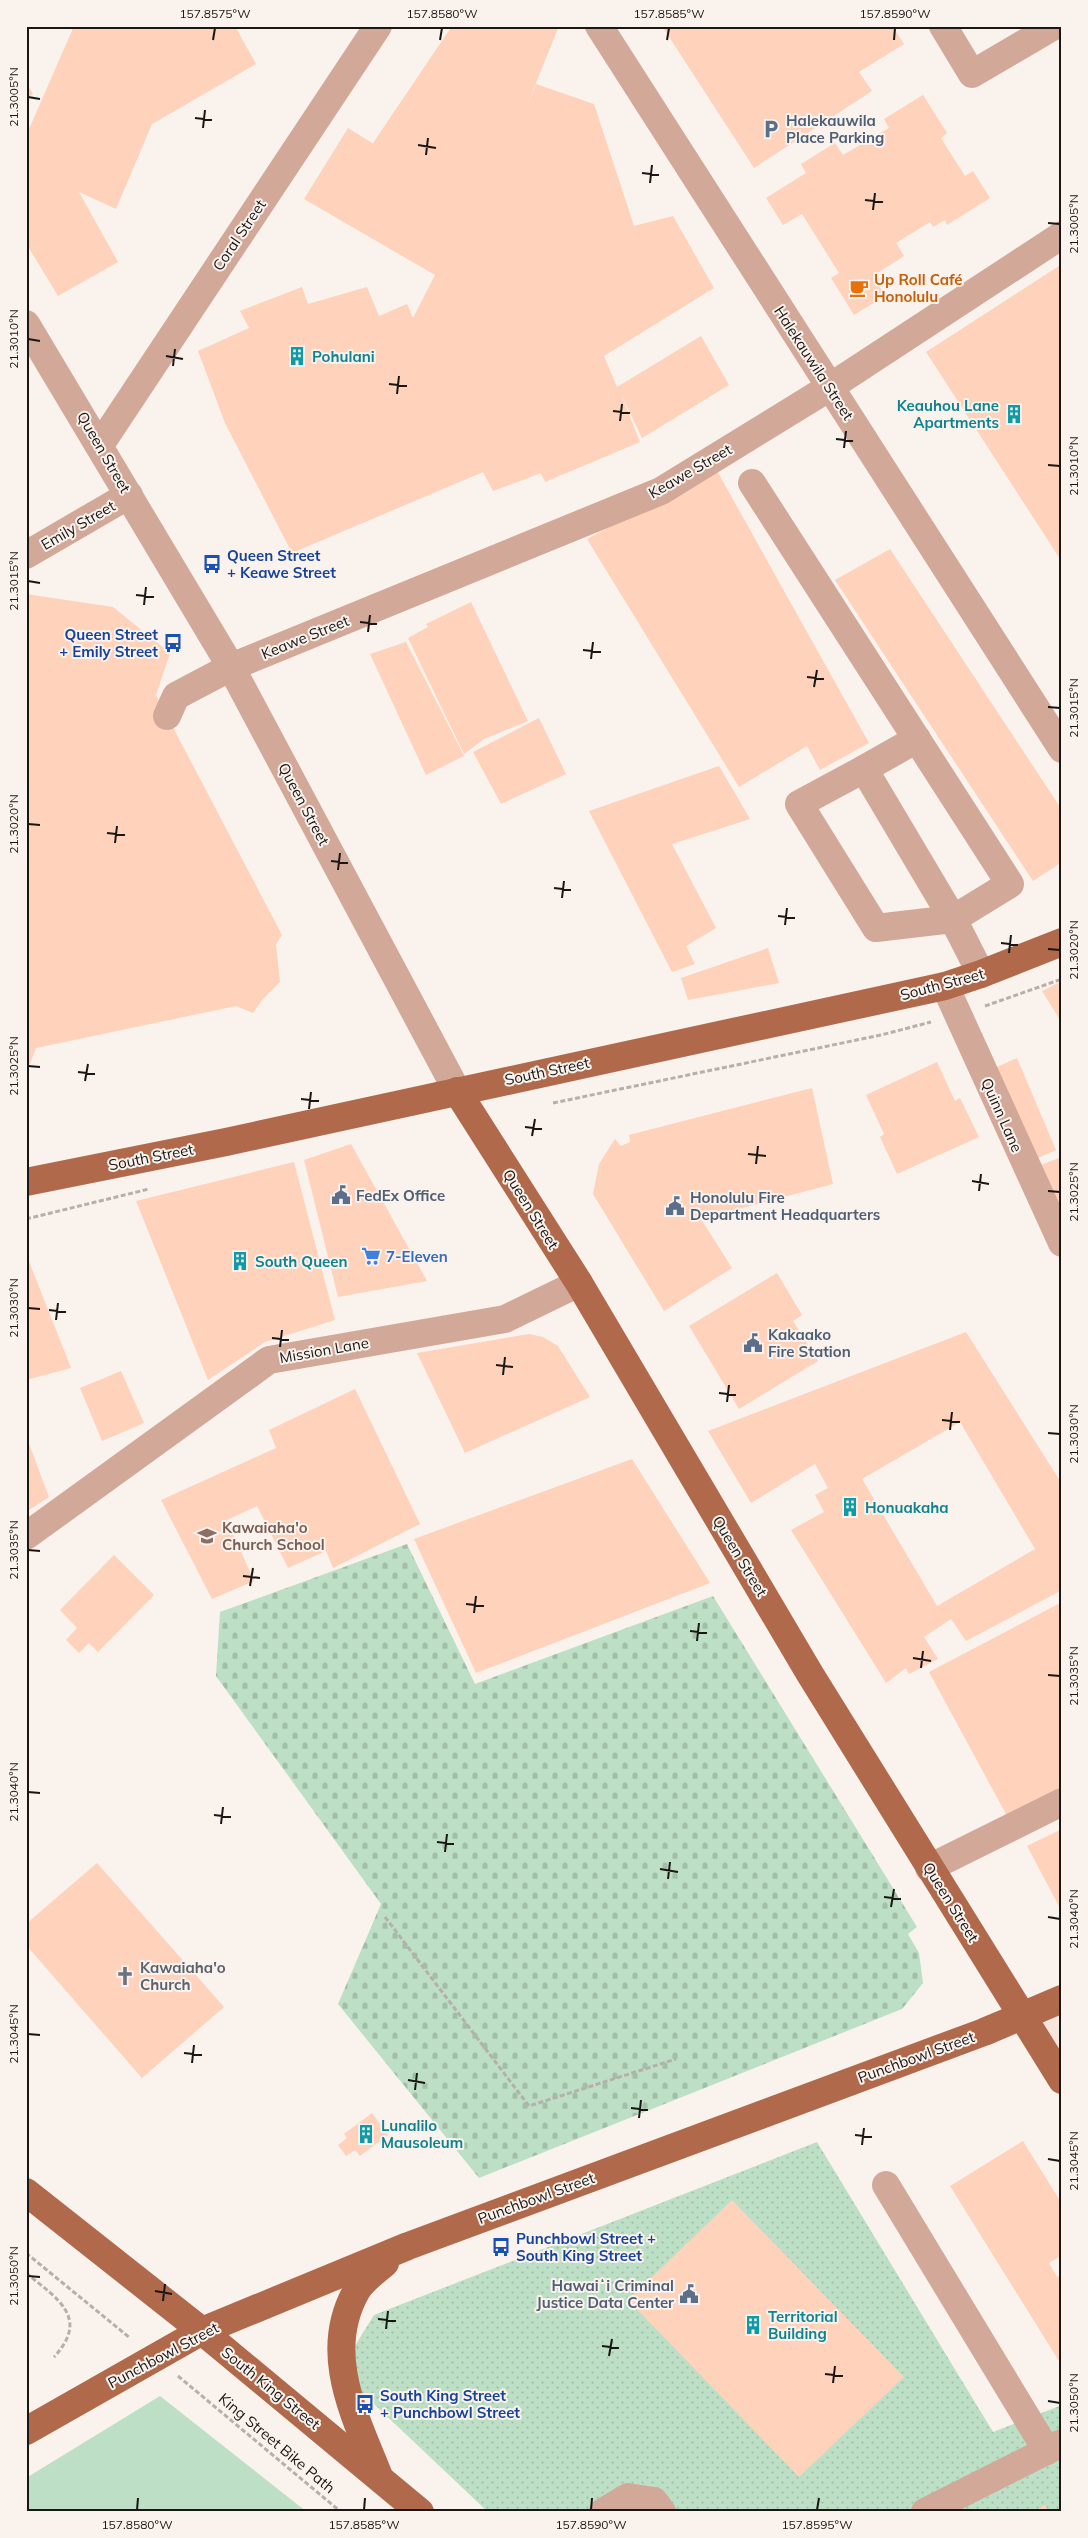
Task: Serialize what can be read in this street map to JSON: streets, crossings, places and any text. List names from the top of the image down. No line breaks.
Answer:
{"streets":{"main road":["Queen Street","South Street","Punchbowl Street","South King Street"],"street":["Coral Street","Halekauwila Street","Keawe Street","Emily Street","Quinn Lane","Mission Lane"],"path":["King Street Bike Path"]},"crossings":[["Coral Street","Queen Street"],["Halekauwila Street","Keawe Street"],["Queen Street","Keawe Street"],["Queen Street","Emily Street"],["Queen Street","South Street"],["Queen Street","Mission Lane"],["Queen Street","Punchbowl Street"],["South Street","Quinn Lane"],["Punchbowl Street","South King Street"]],"places":{"parking":["Halekauwila Place Parking"],"cafe":["Up Roll Café Honolulu"],"building":["Pohulani","Keauhou Lane Apartments","South Queen","Honuakaha","Lunalilo Mausoleum","Territorial Building"],"bus stop":["Queen Street + Keawe Street","Queen Street + Emily Street","Punchbowl Street + South King Street","South King Street + Punchbowl Street"],"public building":["FedEx Office","Honolulu Fire Department Headquarters","Kakaako Fire Station","Hawaiʻi Criminal Justice Data Center"],"supermarket":["7-Eleven"],"school or university":["Kawaiaha'o Church School"],"church":["Kawaiaha'o Church"]},"coordinates":["157.8575°W","157.8580°W","157.8585°W","157.8590°W","21.3005°N","21.3010°N","21.3015°N","21.3020°N","21.3025°N","21.3030°N","21.3035°N","21.3040°N","21.3045°N","21.3050°N","157.8595°W"]}
